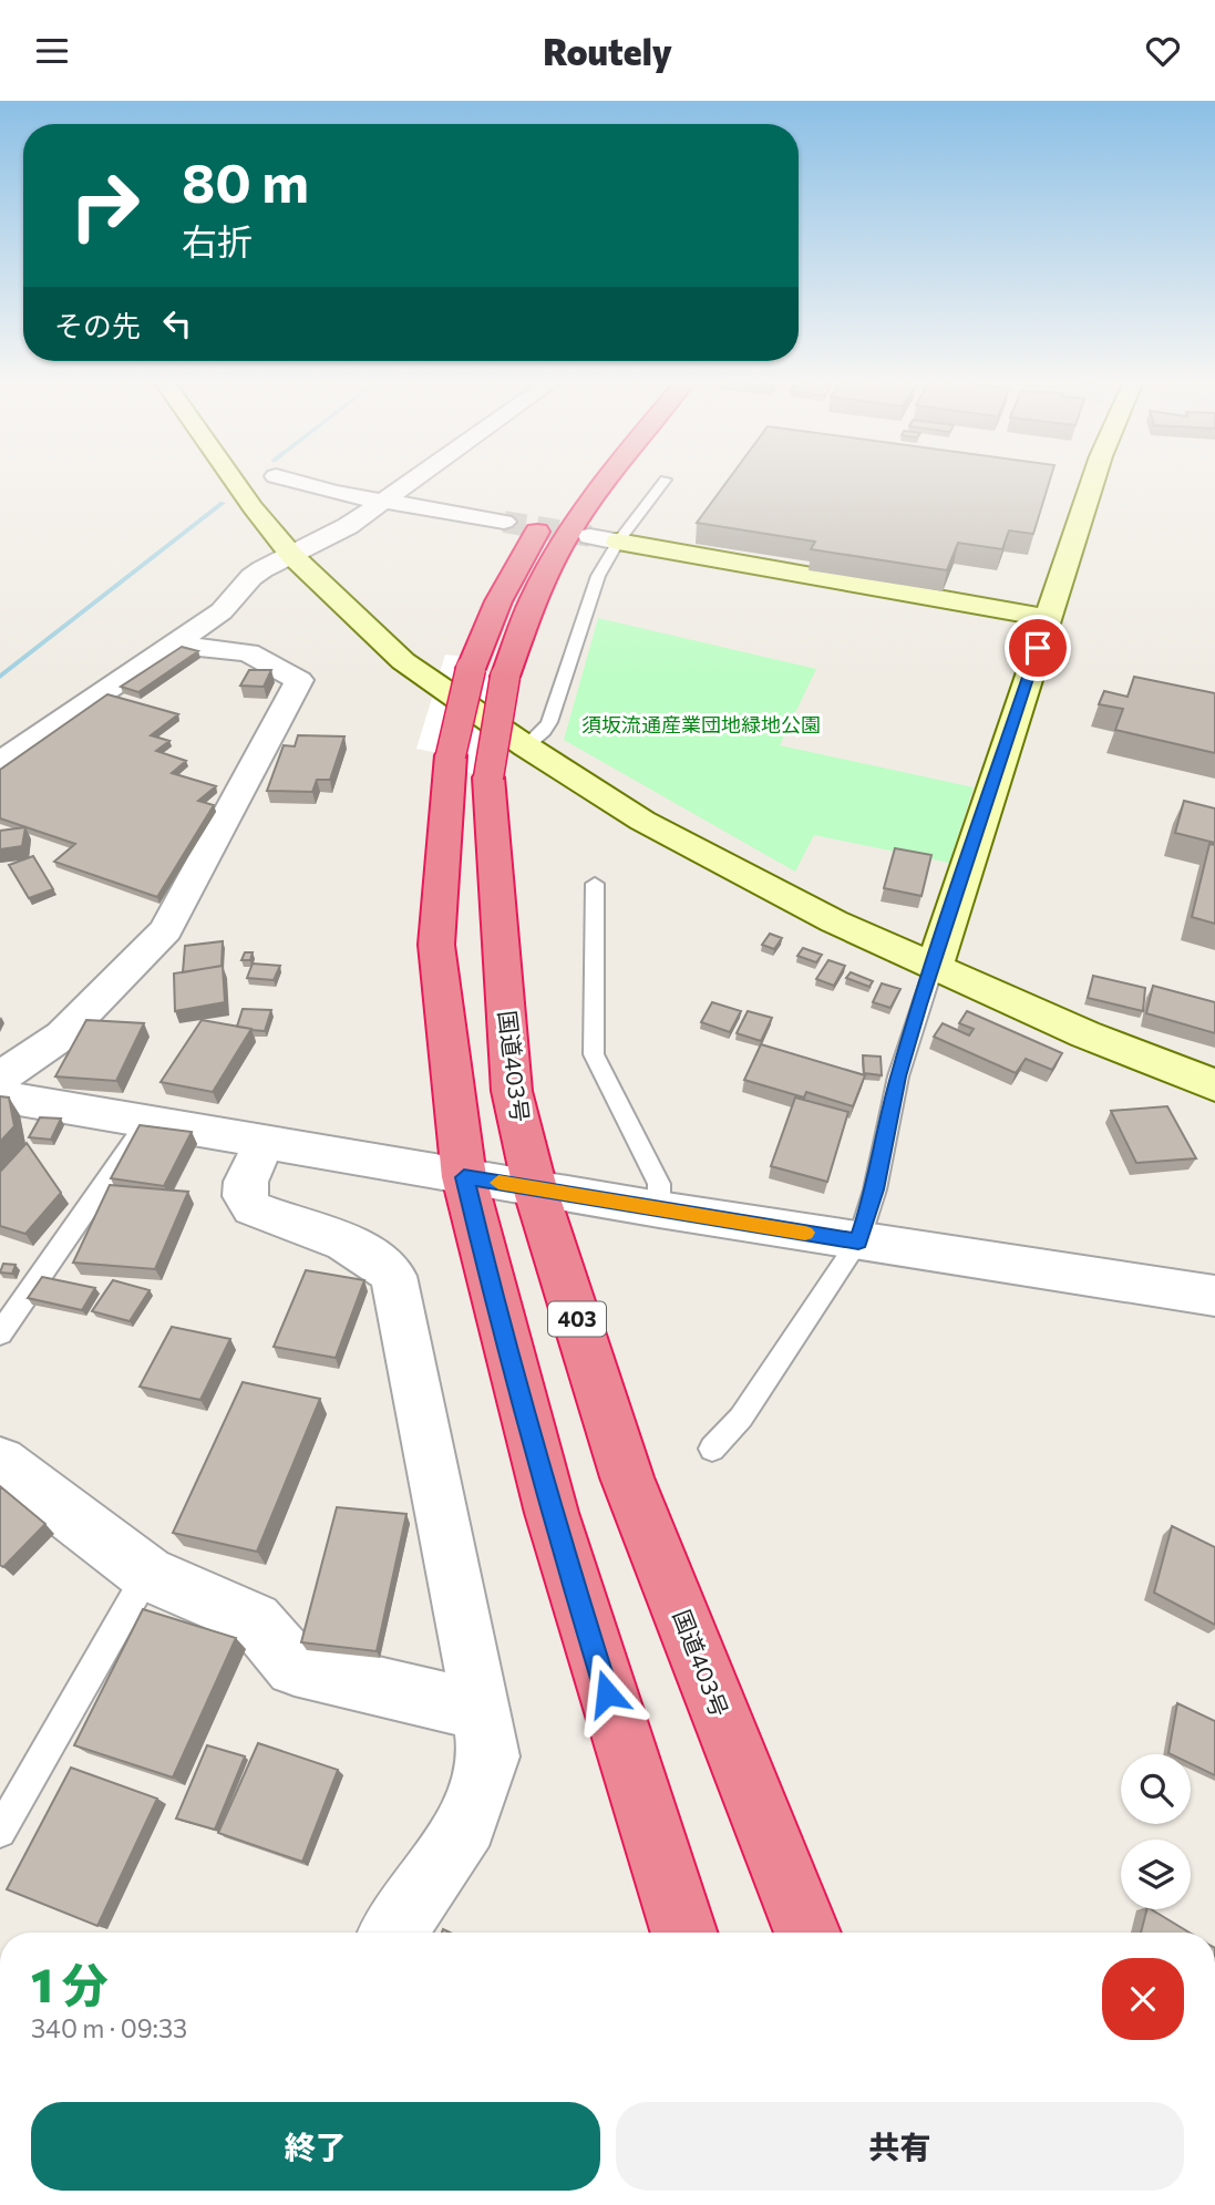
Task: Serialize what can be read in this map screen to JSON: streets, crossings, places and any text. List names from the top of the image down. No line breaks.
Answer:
{"streets":{"highway":["国道403号","403"]},"parks":["須坂流通産業団地緑地公園"],"page":{"header":"Routely","turn":["80 m","右折"],"then":"その先","heading":["1 分","340 m · 09:33"],"buttons":["終了","共有"]}}
